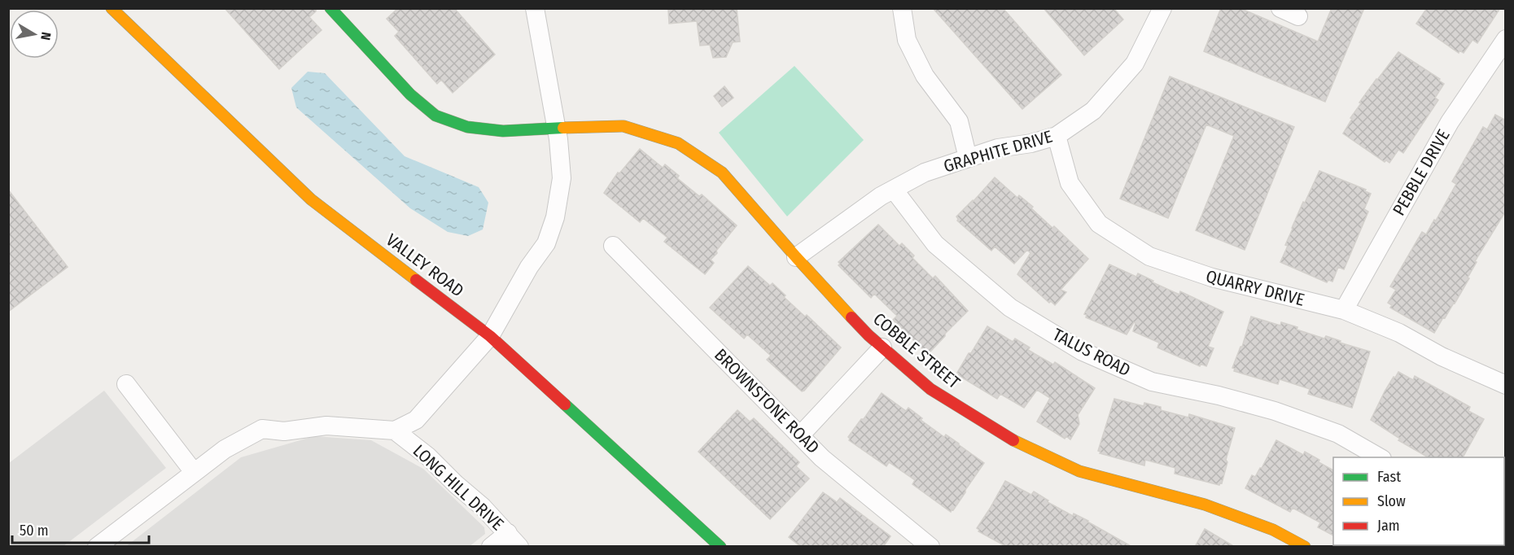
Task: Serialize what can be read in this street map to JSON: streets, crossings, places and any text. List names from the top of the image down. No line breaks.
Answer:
{"streets":{"street":["GRAPHITE DRIVE","PEBBLE DRIVE","VALLEY ROAD","QUARRY DRIVE","COBBLE STREET","TALUS ROAD","BROWNSTONE ROAD","LONG HILL DRIVE"]},"crossings":[["GRAPHITE DRIVE","QUARRY DRIVE"],["GRAPHITE DRIVE","COBBLE STREET"],["GRAPHITE DRIVE","TALUS ROAD"],["PEBBLE DRIVE","QUARRY DRIVE"]],"legend":["Fast","Slow","Jam"],"scale_bar":"50 m","north":"right"}
